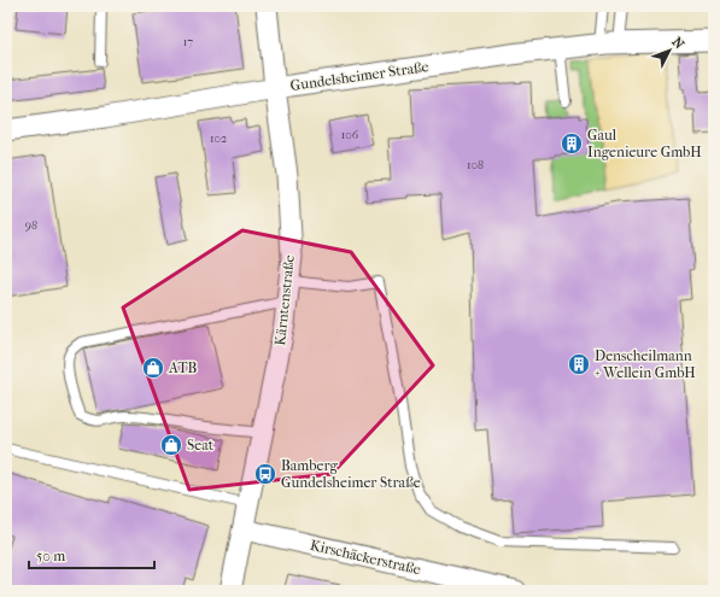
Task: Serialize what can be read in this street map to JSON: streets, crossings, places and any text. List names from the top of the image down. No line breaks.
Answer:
{"streets":{"street":["Gundelsheimer Straße","Kärntenstraße","Kirschäckerstraße"]},"crossings":[["Gundelsheimer Straße","Kärntenstraße"],["Kärntenstraße","Kirschäckerstraße"]],"places":{"building":["Gaul Ingenieure GmbH","Denscheilmann + Wellein GmbH"],"shop":["ATB","Seat"],"bus stop":["Bamberg Gundelsheimer Straße"]},"house_numbers":["17","106","102","108","98"],"scale_bar":"50 m","north":"top right"}
